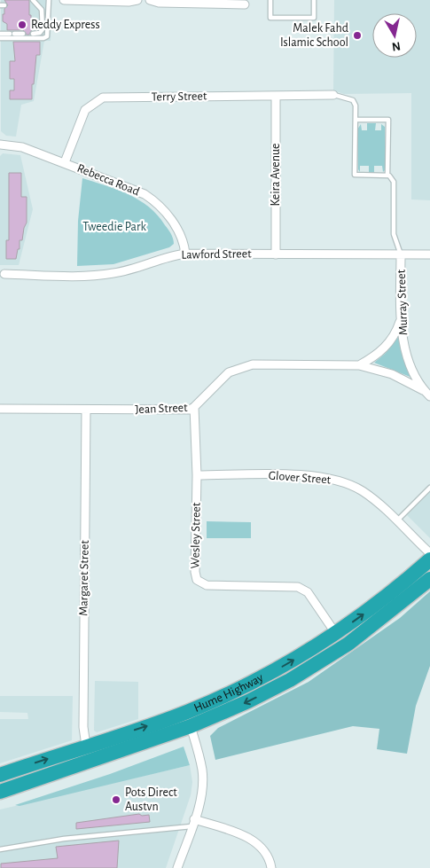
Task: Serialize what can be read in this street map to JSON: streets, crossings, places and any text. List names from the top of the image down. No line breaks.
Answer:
{"streets":{"highway":["Hume Highway"],"street":["Terry Street","Keira Avenue","Rebecca Road","Lawford Street","Murray Street","Jean Street","Glover Street","Wesley Street","Margaret Street"]},"crossings":[["Terry Street","Keira Avenue"],["Terry Street","Rebecca Road"],["Keira Avenue","Lawford Street"],["Rebecca Road","Lawford Street"],["Lawford Street","Murray Street"],["Murray Street","Jean Street"],["Jean Street","Wesley Street"],["Jean Street","Margaret Street"],["Glover Street","Wesley Street"],["Wesley Street","Hume Highway"],["Margaret Street","Hume Highway"]],"parks":["Tweedie Park"],"places":["Reddy Express","Malek Fahd Islamic School","Pots Direct Austvn"],"north":"bottom"}
